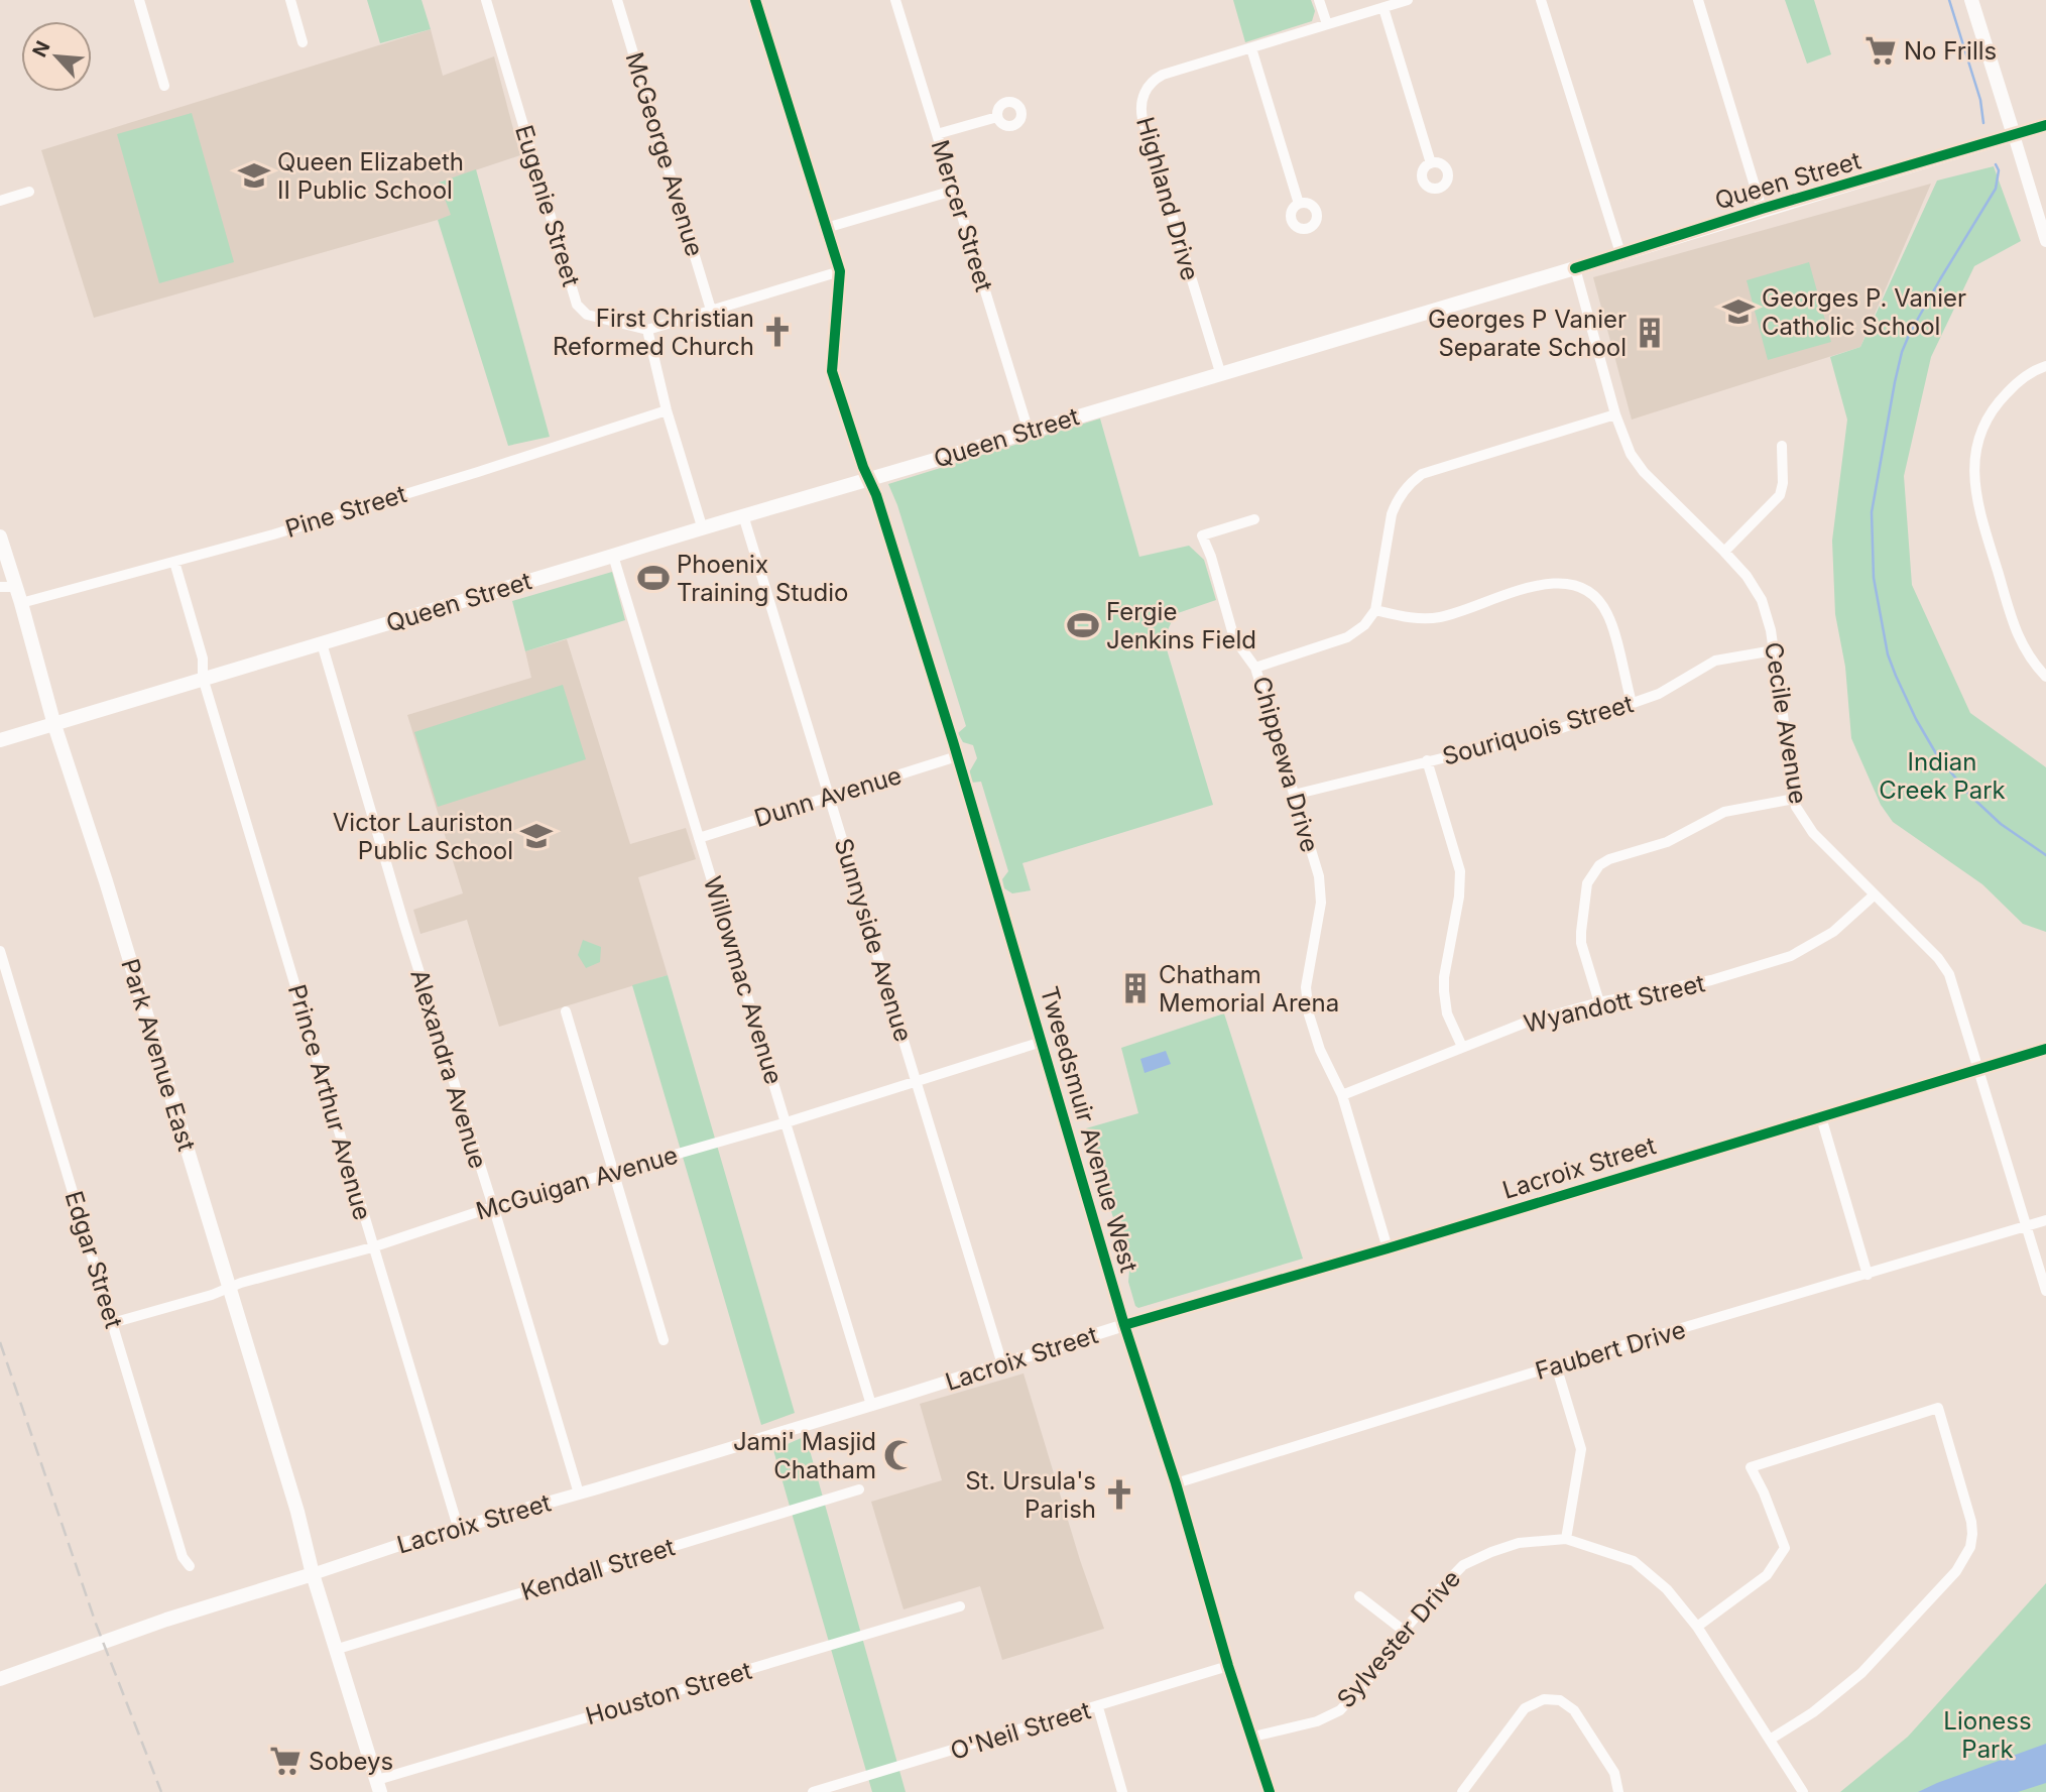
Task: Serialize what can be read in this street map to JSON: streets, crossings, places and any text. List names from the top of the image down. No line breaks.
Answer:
{"streets":{"main road":["Queen Street","Park Avenue East","Lacroix Street"],"street":["McGeorge Avenue","Highland Drive","Eugenie Street","Mercer Street","Pine Street","Cecile Avenue","Souriquois Street","Chippewa Drive","Dunn Avenue","Sunnyside Avenue","Willowmac Avenue","Wyandott Street","Alexandra Avenue","Prince Arthur Avenue","Tweedsmuir Avenue West","McGuigan Avenue","Edgar Street","Faubert Drive","Kendall Street","Sylvester Drive","Houston Street","O'Neil Street"]},"crossings":[["Queen Street","Highland Drive"],["Queen Street","Mercer Street"],["Queen Street","Cecile Avenue"],["Queen Street","Sunnyside Avenue"],["Queen Street","Willowmac Avenue"],["Queen Street","Park Avenue East"],["Queen Street","Alexandra Avenue"],["Queen Street","Prince Arthur Avenue"],["Queen Street","Tweedsmuir Avenue West"],["Pine Street","Park Avenue East"],["Pine Street","Prince Arthur Avenue"],["Cecile Avenue","Souriquois Street"],["Cecile Avenue","Wyandott Street"],["Cecile Avenue","Lacroix Street"],["Cecile Avenue","Faubert Drive"],["Souriquois Street","Chippewa Drive"],["Chippewa Drive","Wyandott Street"],["Chippewa Drive","Lacroix Street"],["Dunn Avenue","Sunnyside Avenue"],["Dunn Avenue","Willowmac Avenue"],["Dunn Avenue","Tweedsmuir Avenue West"],["Sunnyside Avenue","Lacroix Street"],["Sunnyside Avenue","McGuigan Avenue"],["Willowmac Avenue","Lacroix Street"],["Willowmac Avenue","McGuigan Avenue"],["Park Avenue East","Lacroix Street"],["Park Avenue East","McGuigan Avenue"],["Park Avenue East","Kendall Street"],["Park Avenue East","Houston Street"],["Alexandra Avenue","Lacroix Street"],["Alexandra Avenue","McGuigan Avenue"],["Prince Arthur Avenue","Lacroix Street"],["Prince Arthur Avenue","McGuigan Avenue"],["Tweedsmuir Avenue West","Lacroix Street"],["Tweedsmuir Avenue West","McGuigan Avenue"],["Tweedsmuir Avenue West","Faubert Drive"],["Tweedsmuir Avenue West","Sylvester Drive"],["Tweedsmuir Avenue West","O'Neil Street"],["McGuigan Avenue","Edgar Street"]],"parks":["Indian Creek Park","Lioness Park"],"places":{"supermarket":["No Frills","Sobeys"],"school or university":["Queen Elizabeth II Public School","Georges P. Vanier Catholic School","Victor Lauriston Public School"],"church":["First Christian Reformed Church","St. Ursula's Parish"],"building":["Georges P Vanier Separate School","Chatham Memorial Arena"],"sports":["Phoenix Training Studio","Fergie Jenkins Field"],"mosque":["Jami' Masjid Chatham"]},"north":"top left"}
